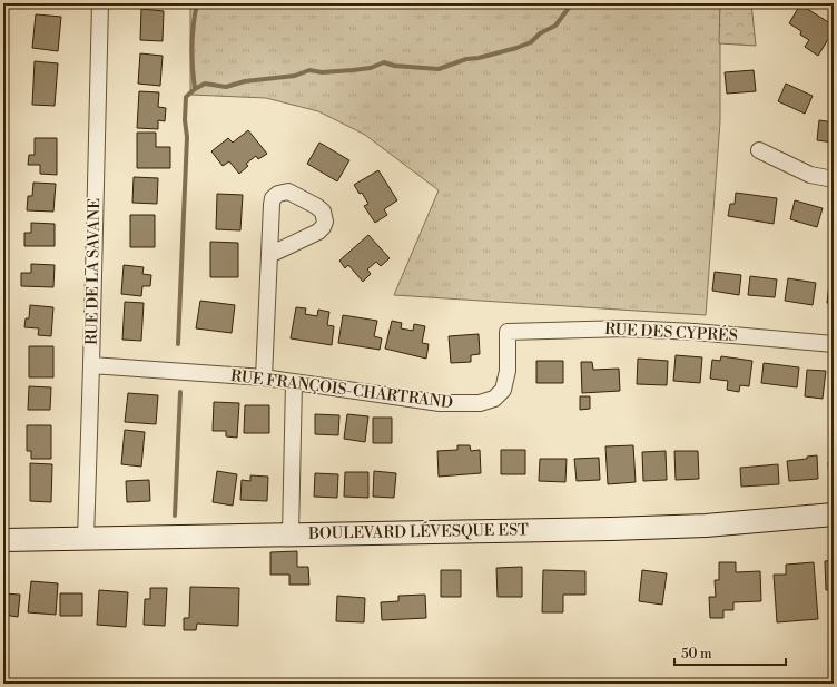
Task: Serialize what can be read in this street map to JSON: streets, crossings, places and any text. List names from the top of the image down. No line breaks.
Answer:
{"streets":{"street":["RUE DE LA SAVANE","RUE DES CYPRÉS","RUE FRANÇOIS-CHARTRAND","BOULEVARD LÉVESQUE EST"]},"crossings":[["RUE DE LA SAVANE","RUE FRANÇOIS-CHARTRAND"],["RUE DE LA SAVANE","BOULEVARD LÉVESQUE EST"],["RUE DES CYPRÉS","RUE FRANÇOIS-CHARTRAND"]],"scale_bar":"50 m"}
